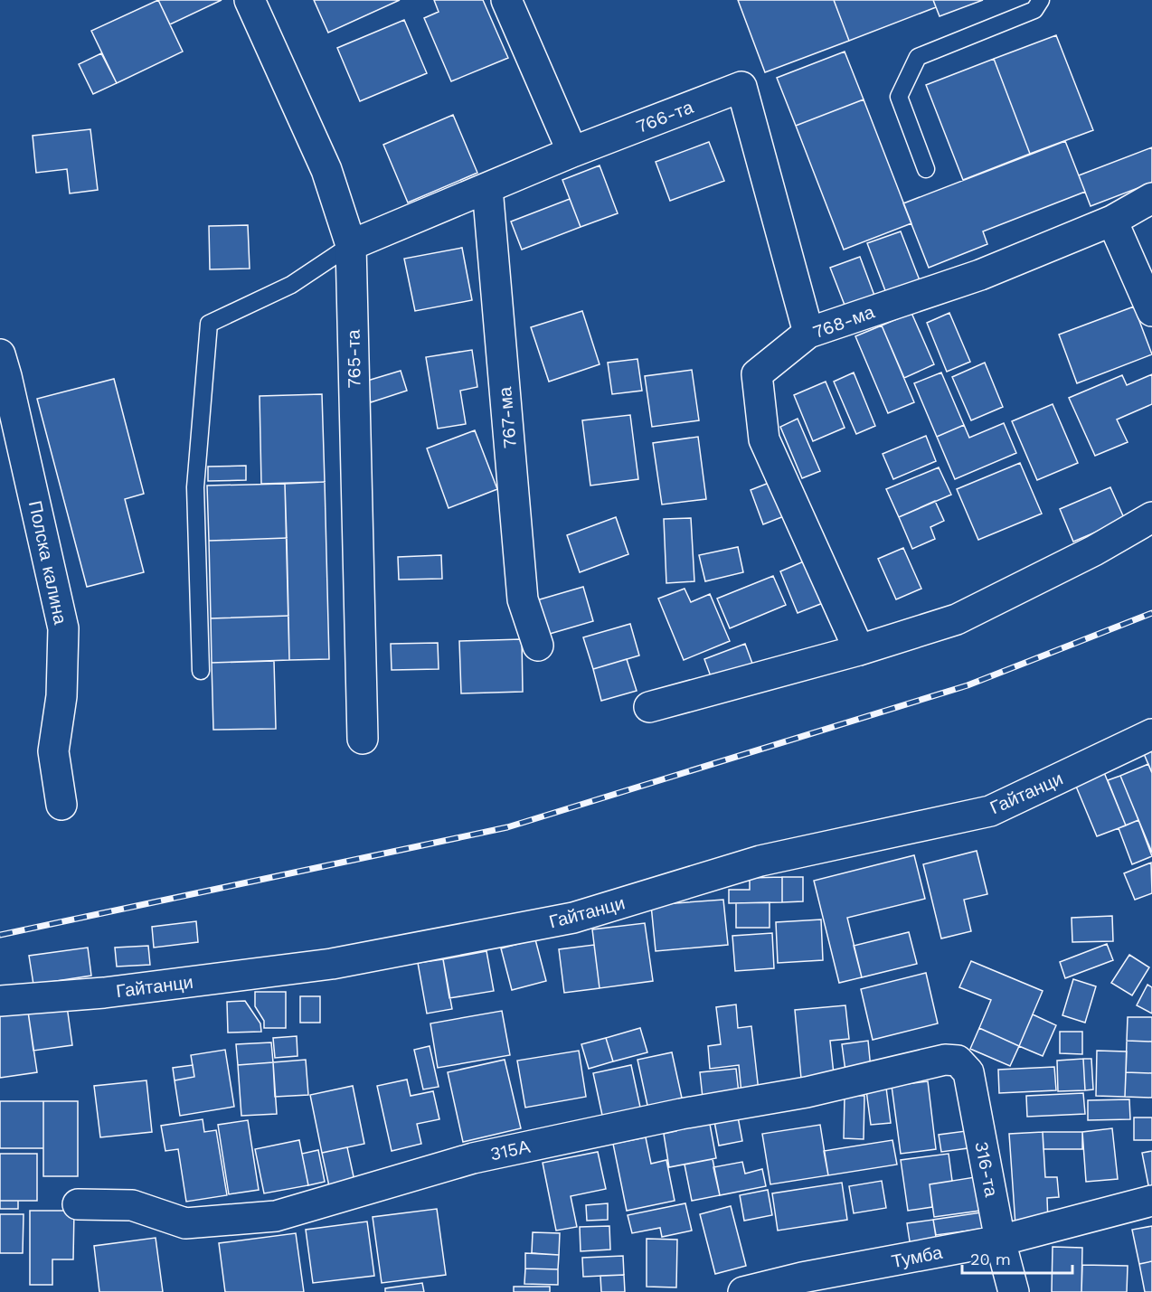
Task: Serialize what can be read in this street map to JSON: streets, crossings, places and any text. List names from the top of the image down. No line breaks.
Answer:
{"streets":{"street":["766-та","768-ма","765-та","767-ма","Полска калина","Гайтанци","315А","316-та","Тумба"]},"crossings":[["766-та","768-ма"],["766-та","765-та"],["766-та","767-ма"],["315А","316-та"],["316-та","Тумба"]],"scale_bar":"20 m"}
